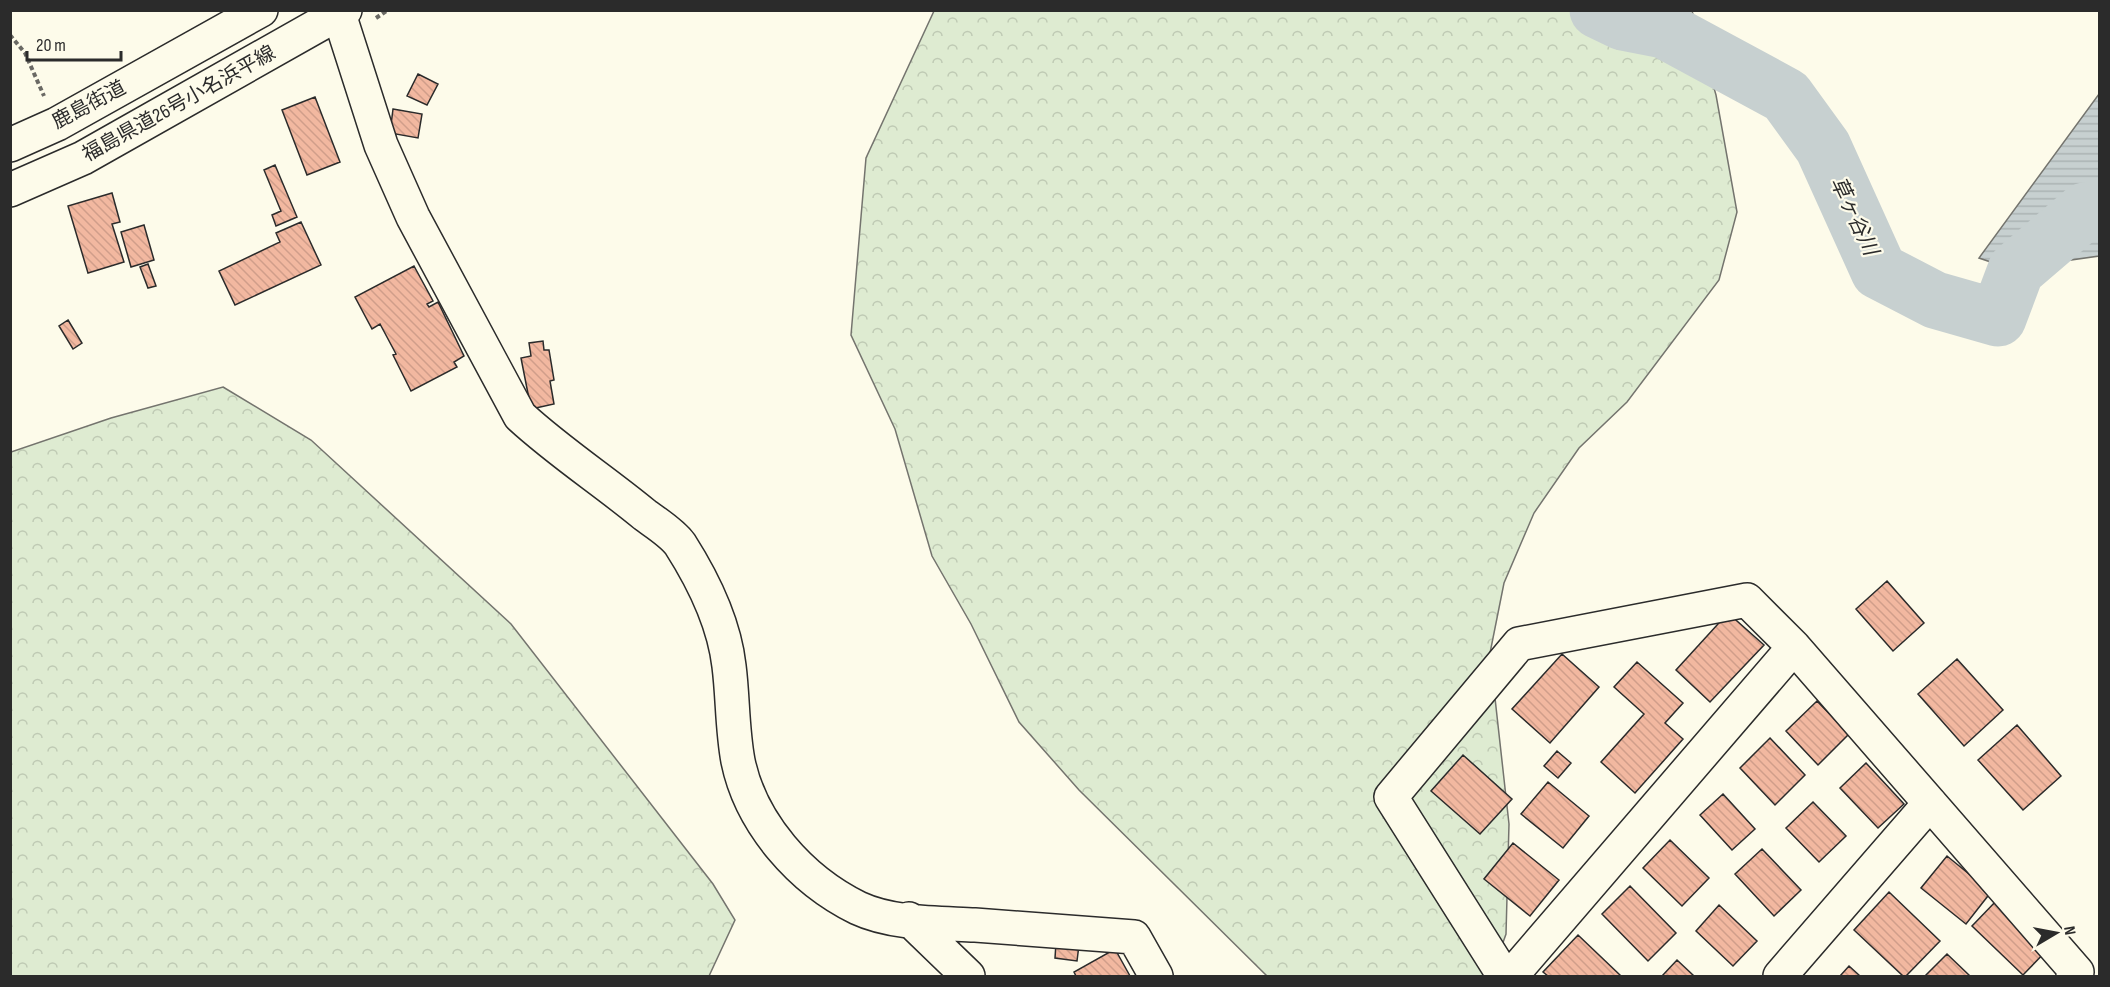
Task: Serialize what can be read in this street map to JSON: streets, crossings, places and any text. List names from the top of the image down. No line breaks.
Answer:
{"streets":{"street":["福島県道26号小名浜平線","鹿島街道"]},"water":["草ヶ谷川"],"scale_bar":"20 m","north":"right"}
